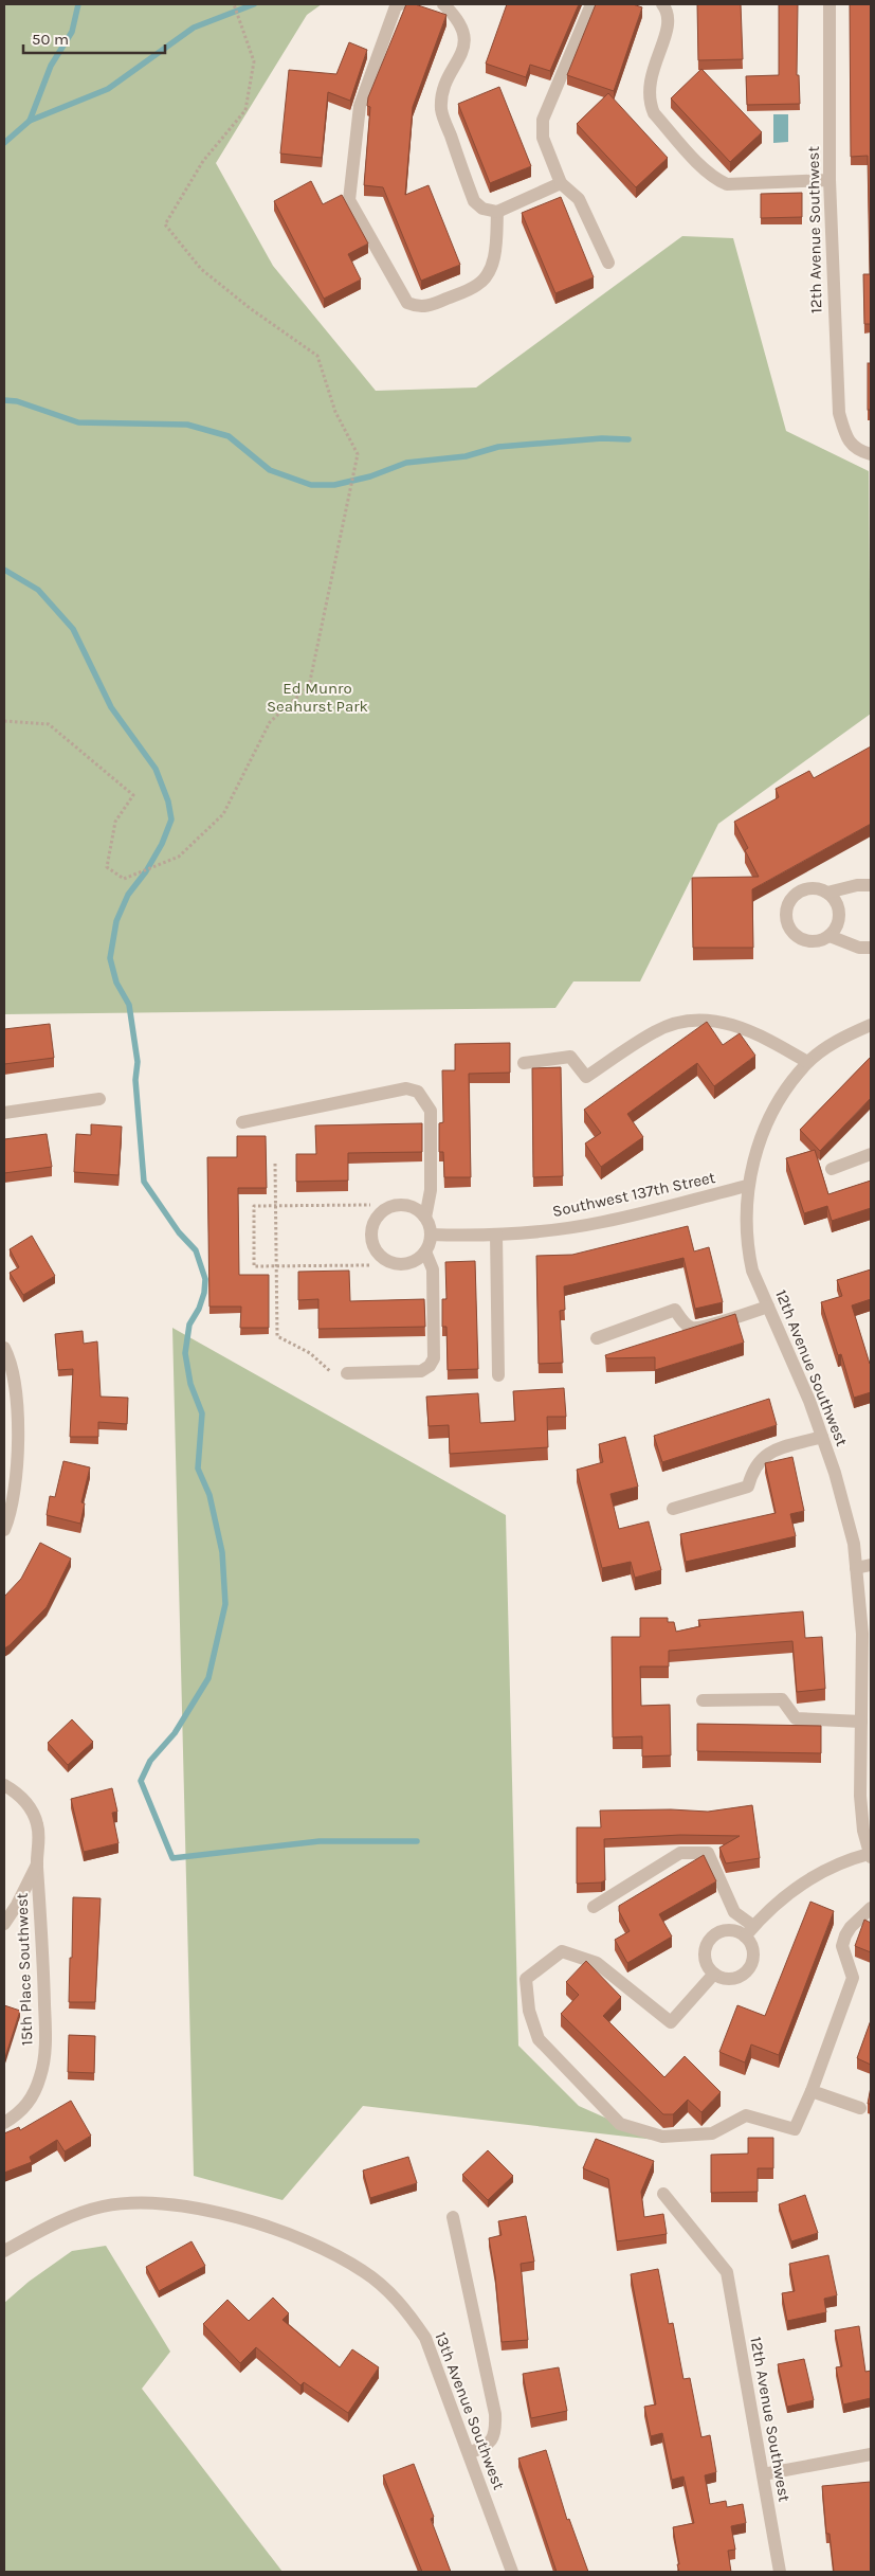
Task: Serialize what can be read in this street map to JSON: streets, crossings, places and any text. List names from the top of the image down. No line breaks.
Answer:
{"streets":{"street":["12th Avenue Southwest","Southwest 137th Street","15th Place Southwest","13th Avenue Southwest"]},"crossings":[["12th Avenue Southwest","Southwest 137th Street"]],"parks":["Ed Munro Seahurst Park"],"scale_bar":"50 m"}
